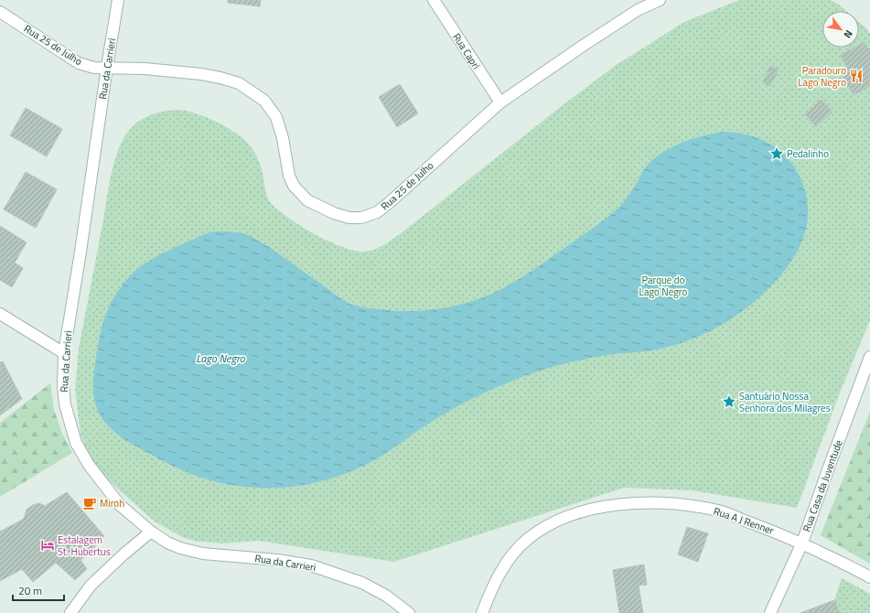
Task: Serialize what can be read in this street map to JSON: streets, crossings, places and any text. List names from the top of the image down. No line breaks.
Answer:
{"streets":{"street":["Rua 25 de Julho","Rua Capri","Rua da Carrieri","Rua Casa da Juventude","Rua A J Renner"]},"crossings":[["Rua 25 de Julho","Rua Capri"],["Rua 25 de Julho","Rua da Carrieri"],["Rua Casa da Juventude","Rua A J Renner"]],"water":["Lago Negro"],"parks":["Parque do Lago Negro"],"places":{"restaurant":["Paradouro Lago Negro"],"place":["Pedalinho","Santuário Nossa Senhora dos Milagres"],"cafe":["Miroh"],"hotel":["Estalagem St. Hubertus"]},"scale_bar":"20 m","north":"bottom right"}
